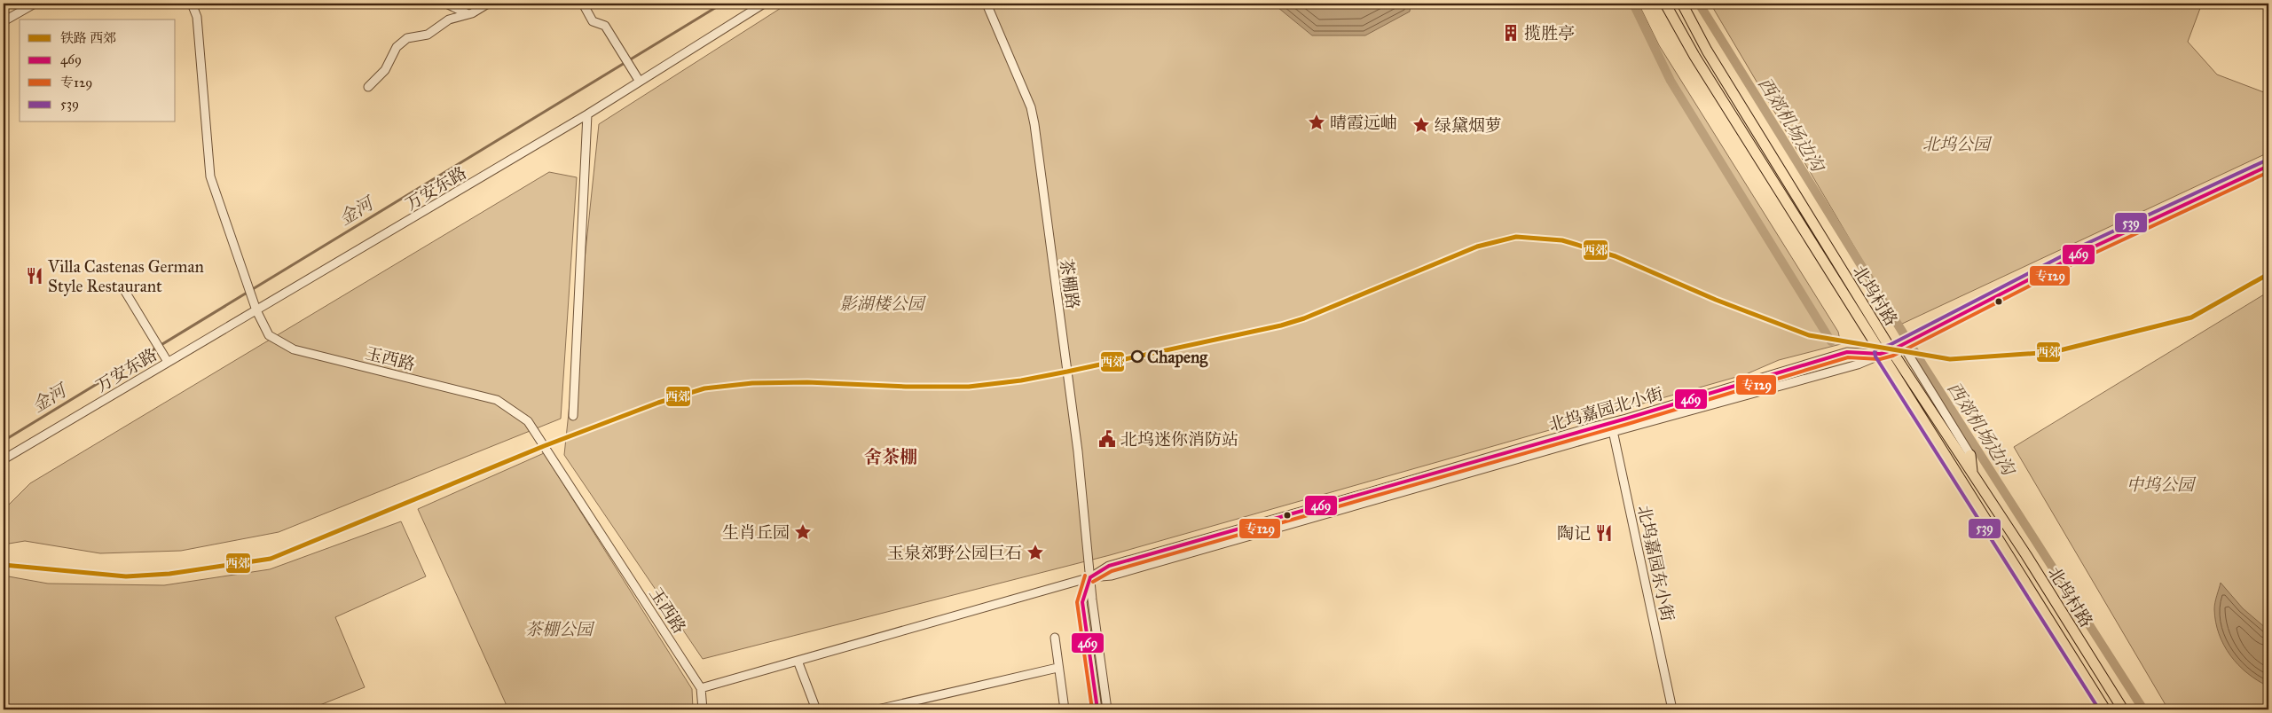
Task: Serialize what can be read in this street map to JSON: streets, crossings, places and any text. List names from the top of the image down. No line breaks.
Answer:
{"streets":{"main road":["北坞村路"],"street":["万安东路","茶棚路","玉西路","北坞嘉园北小街","北坞嘉园东小街"]},"crossings":[["万安东路","玉西路"],["茶棚路","北坞嘉园北小街"],["北坞村路","北坞嘉园北小街"],["北坞嘉园北小街","北坞嘉园东小街"]],"districts":["舍茶棚"],"water":["西郊机场边沟","金河"],"parks":["北坞公园","影湖楼公园","中坞公园","茶棚公园"],"places":{"building":["揽胜亭"],"place":["晴霞远岫","绿黛烟萝","生肖丘园","玉泉郊野公园巨石"],"restaurant":["Villa Castenas German Style Restaurant","陶记"],"other":["Chapeng"],"public building":["北坞迷你消防站"]},"lines":["transit line 539","transit line 469","transit line 专129","rail line 西郊"],"legend":["铁路 西郊","469","专129","539"]}
